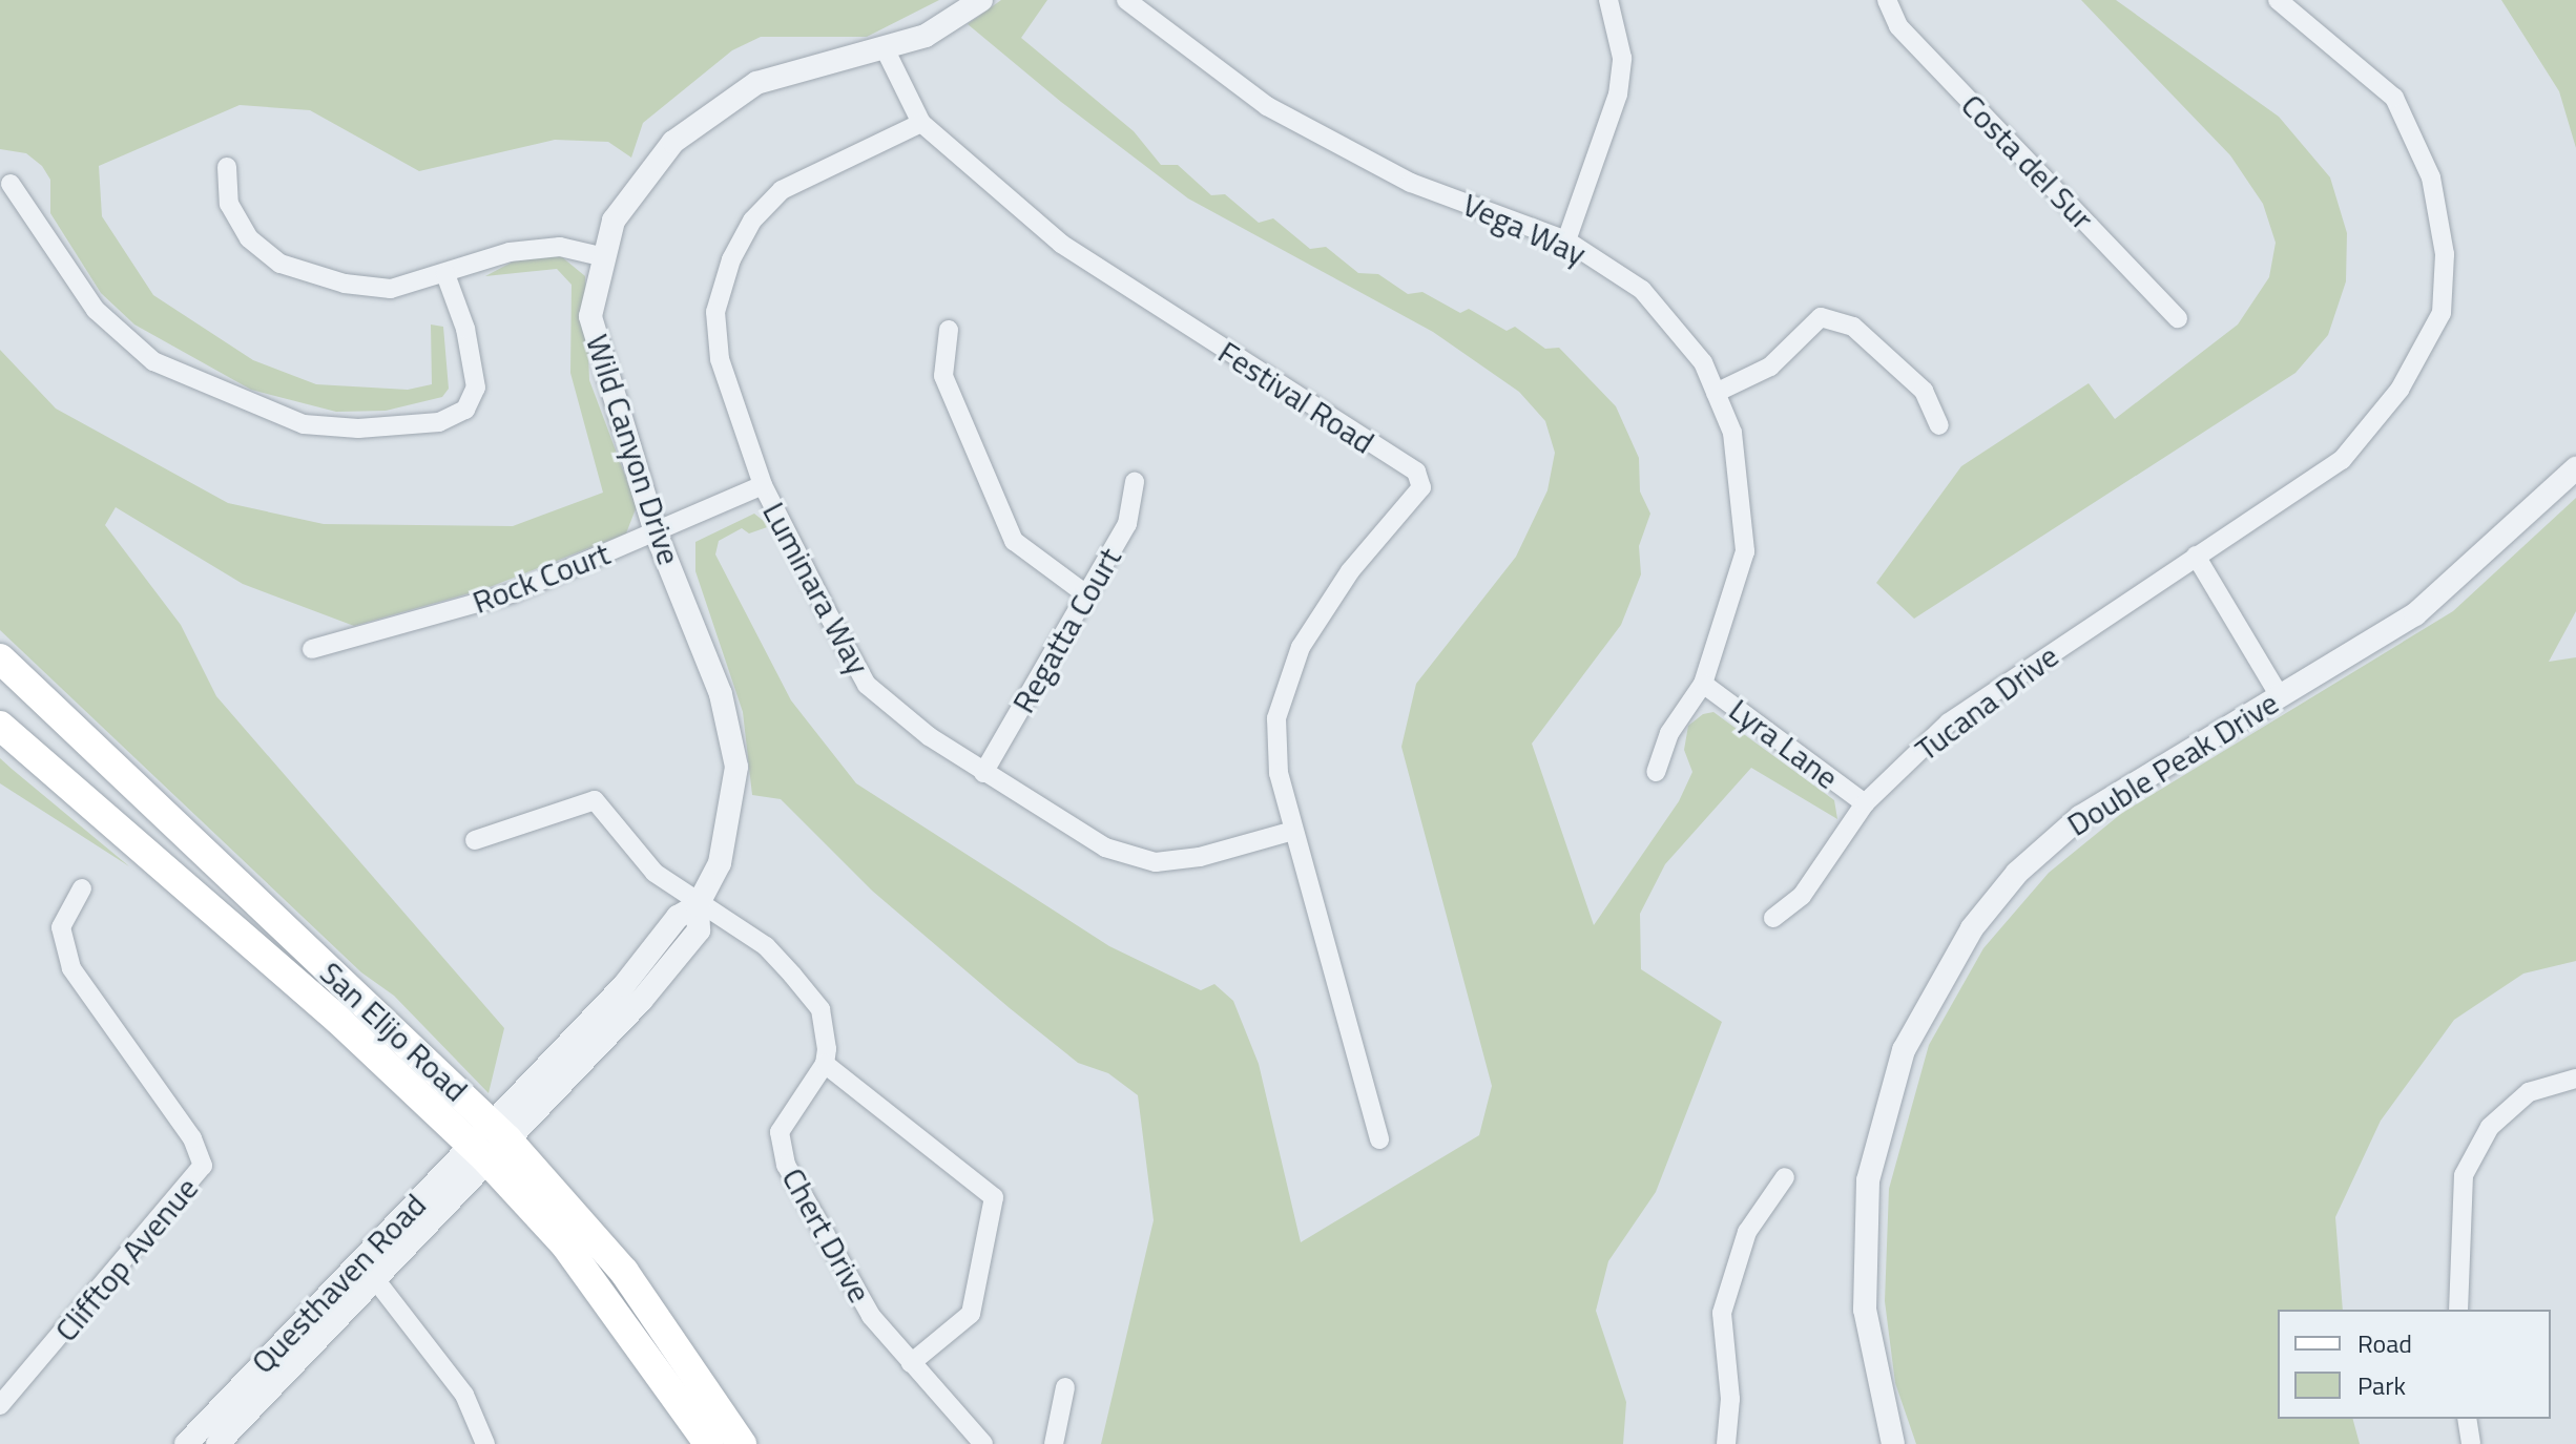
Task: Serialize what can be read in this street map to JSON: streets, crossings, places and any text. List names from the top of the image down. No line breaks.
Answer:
{"streets":{"main road":["San Elijo Road"],"street":["Costa del Sur","Vega Way","Festival Road","Wild Canyon Drive","Rock Court","Luminara Way","Regatta Court","Tucana Drive","Lyra Lane","Double Peak Drive","Chert Drive","Clifftop Avenue","Questhaven Road"]},"crossings":[["Vega Way","Lyra Lane"],["Festival Road","Wild Canyon Drive"],["Festival Road","Luminara Way"],["Wild Canyon Drive","Rock Court"],["Wild Canyon Drive","San Elijo Road"],["Wild Canyon Drive","Questhaven Road"],["Rock Court","Luminara Way"],["Luminara Way","Regatta Court"],["Tucana Drive","Lyra Lane"],["San Elijo Road","Questhaven Road"]],"legend":["Road","Park"]}
